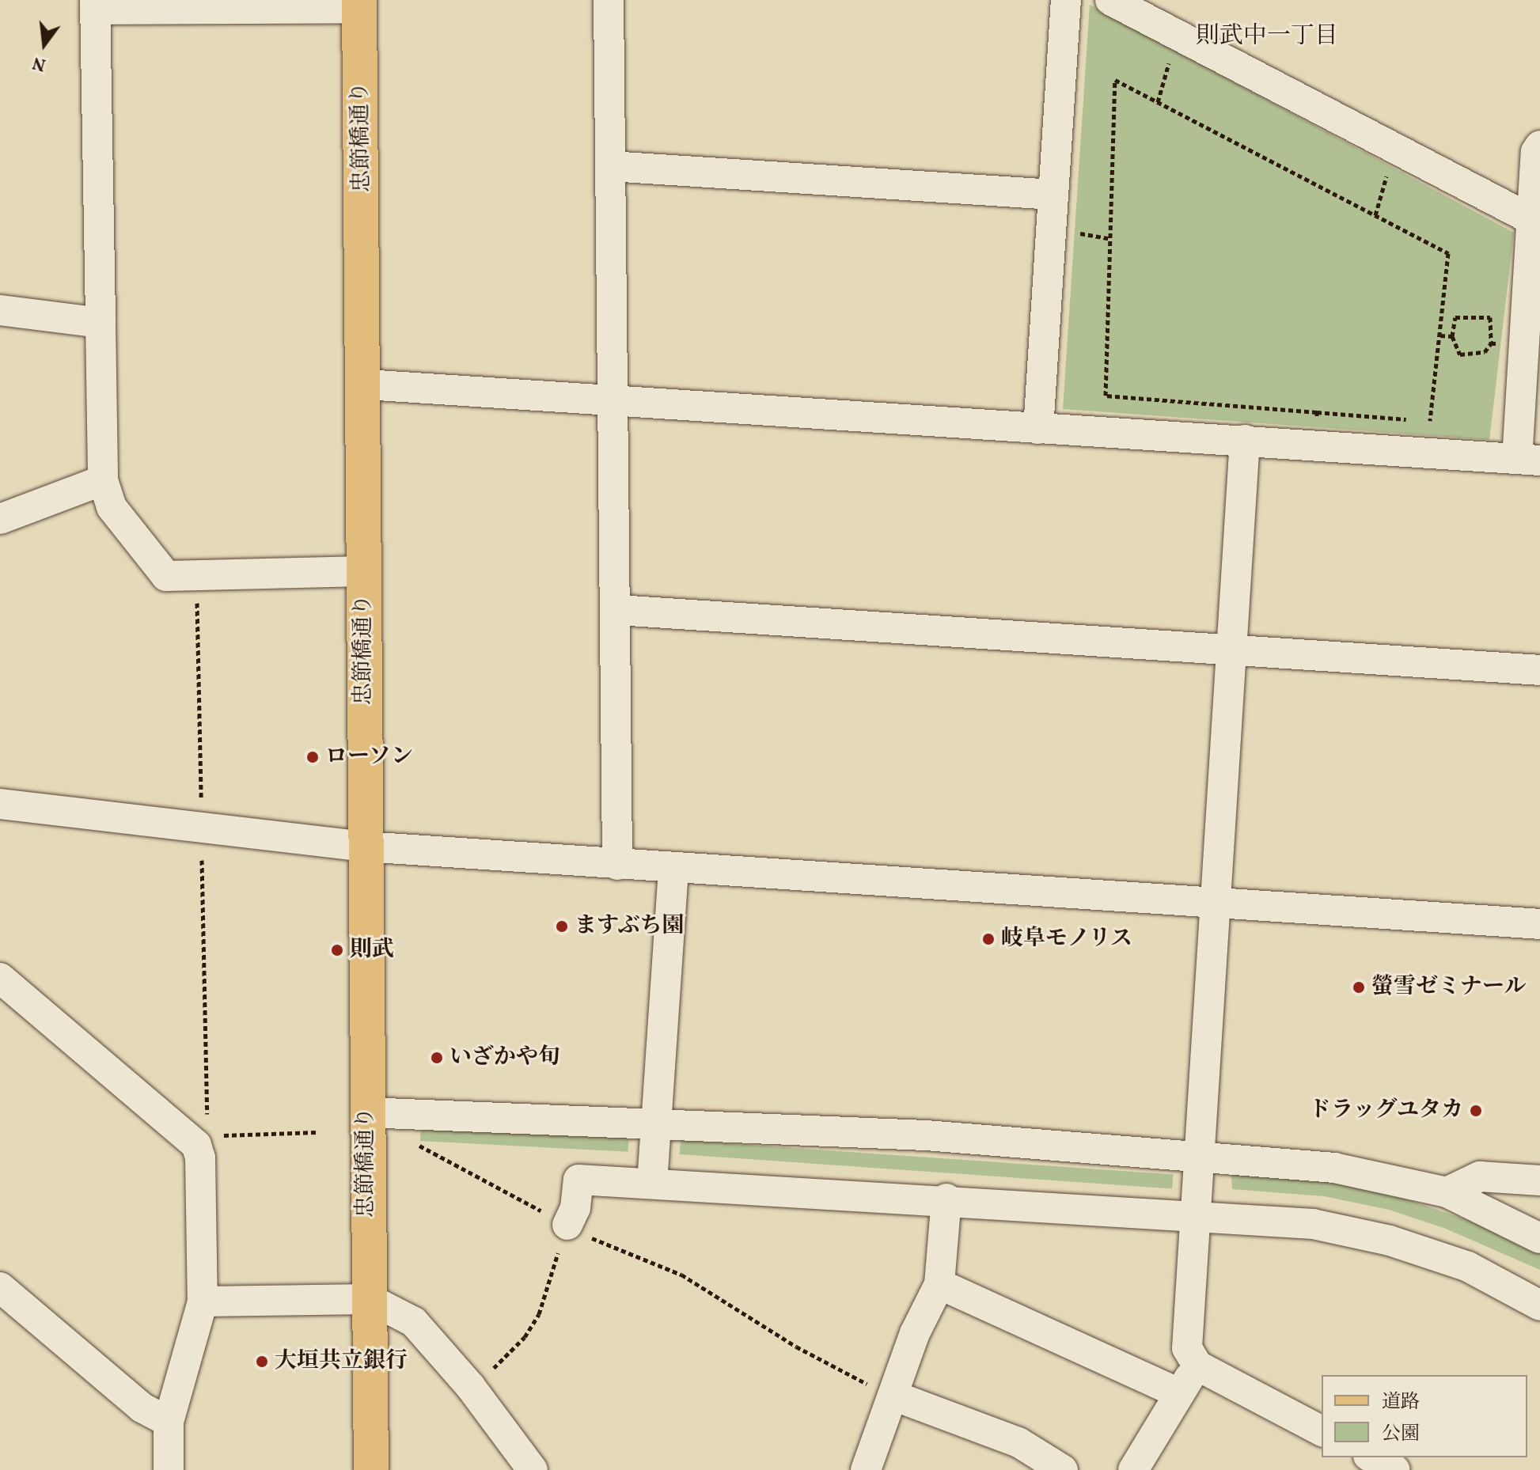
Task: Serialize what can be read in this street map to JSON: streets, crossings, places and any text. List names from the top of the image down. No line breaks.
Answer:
{"streets":{"main road":["忠節橋通り"]},"districts":["則武中一丁目"],"places":["ローソン","ますぶち園","岐阜モノリス","則武","螢雪ゼミナール","いざかや旬","ドラッグユタカ","大垣共立銀行"],"legend":["道路","公園"],"north":"bottom"}
